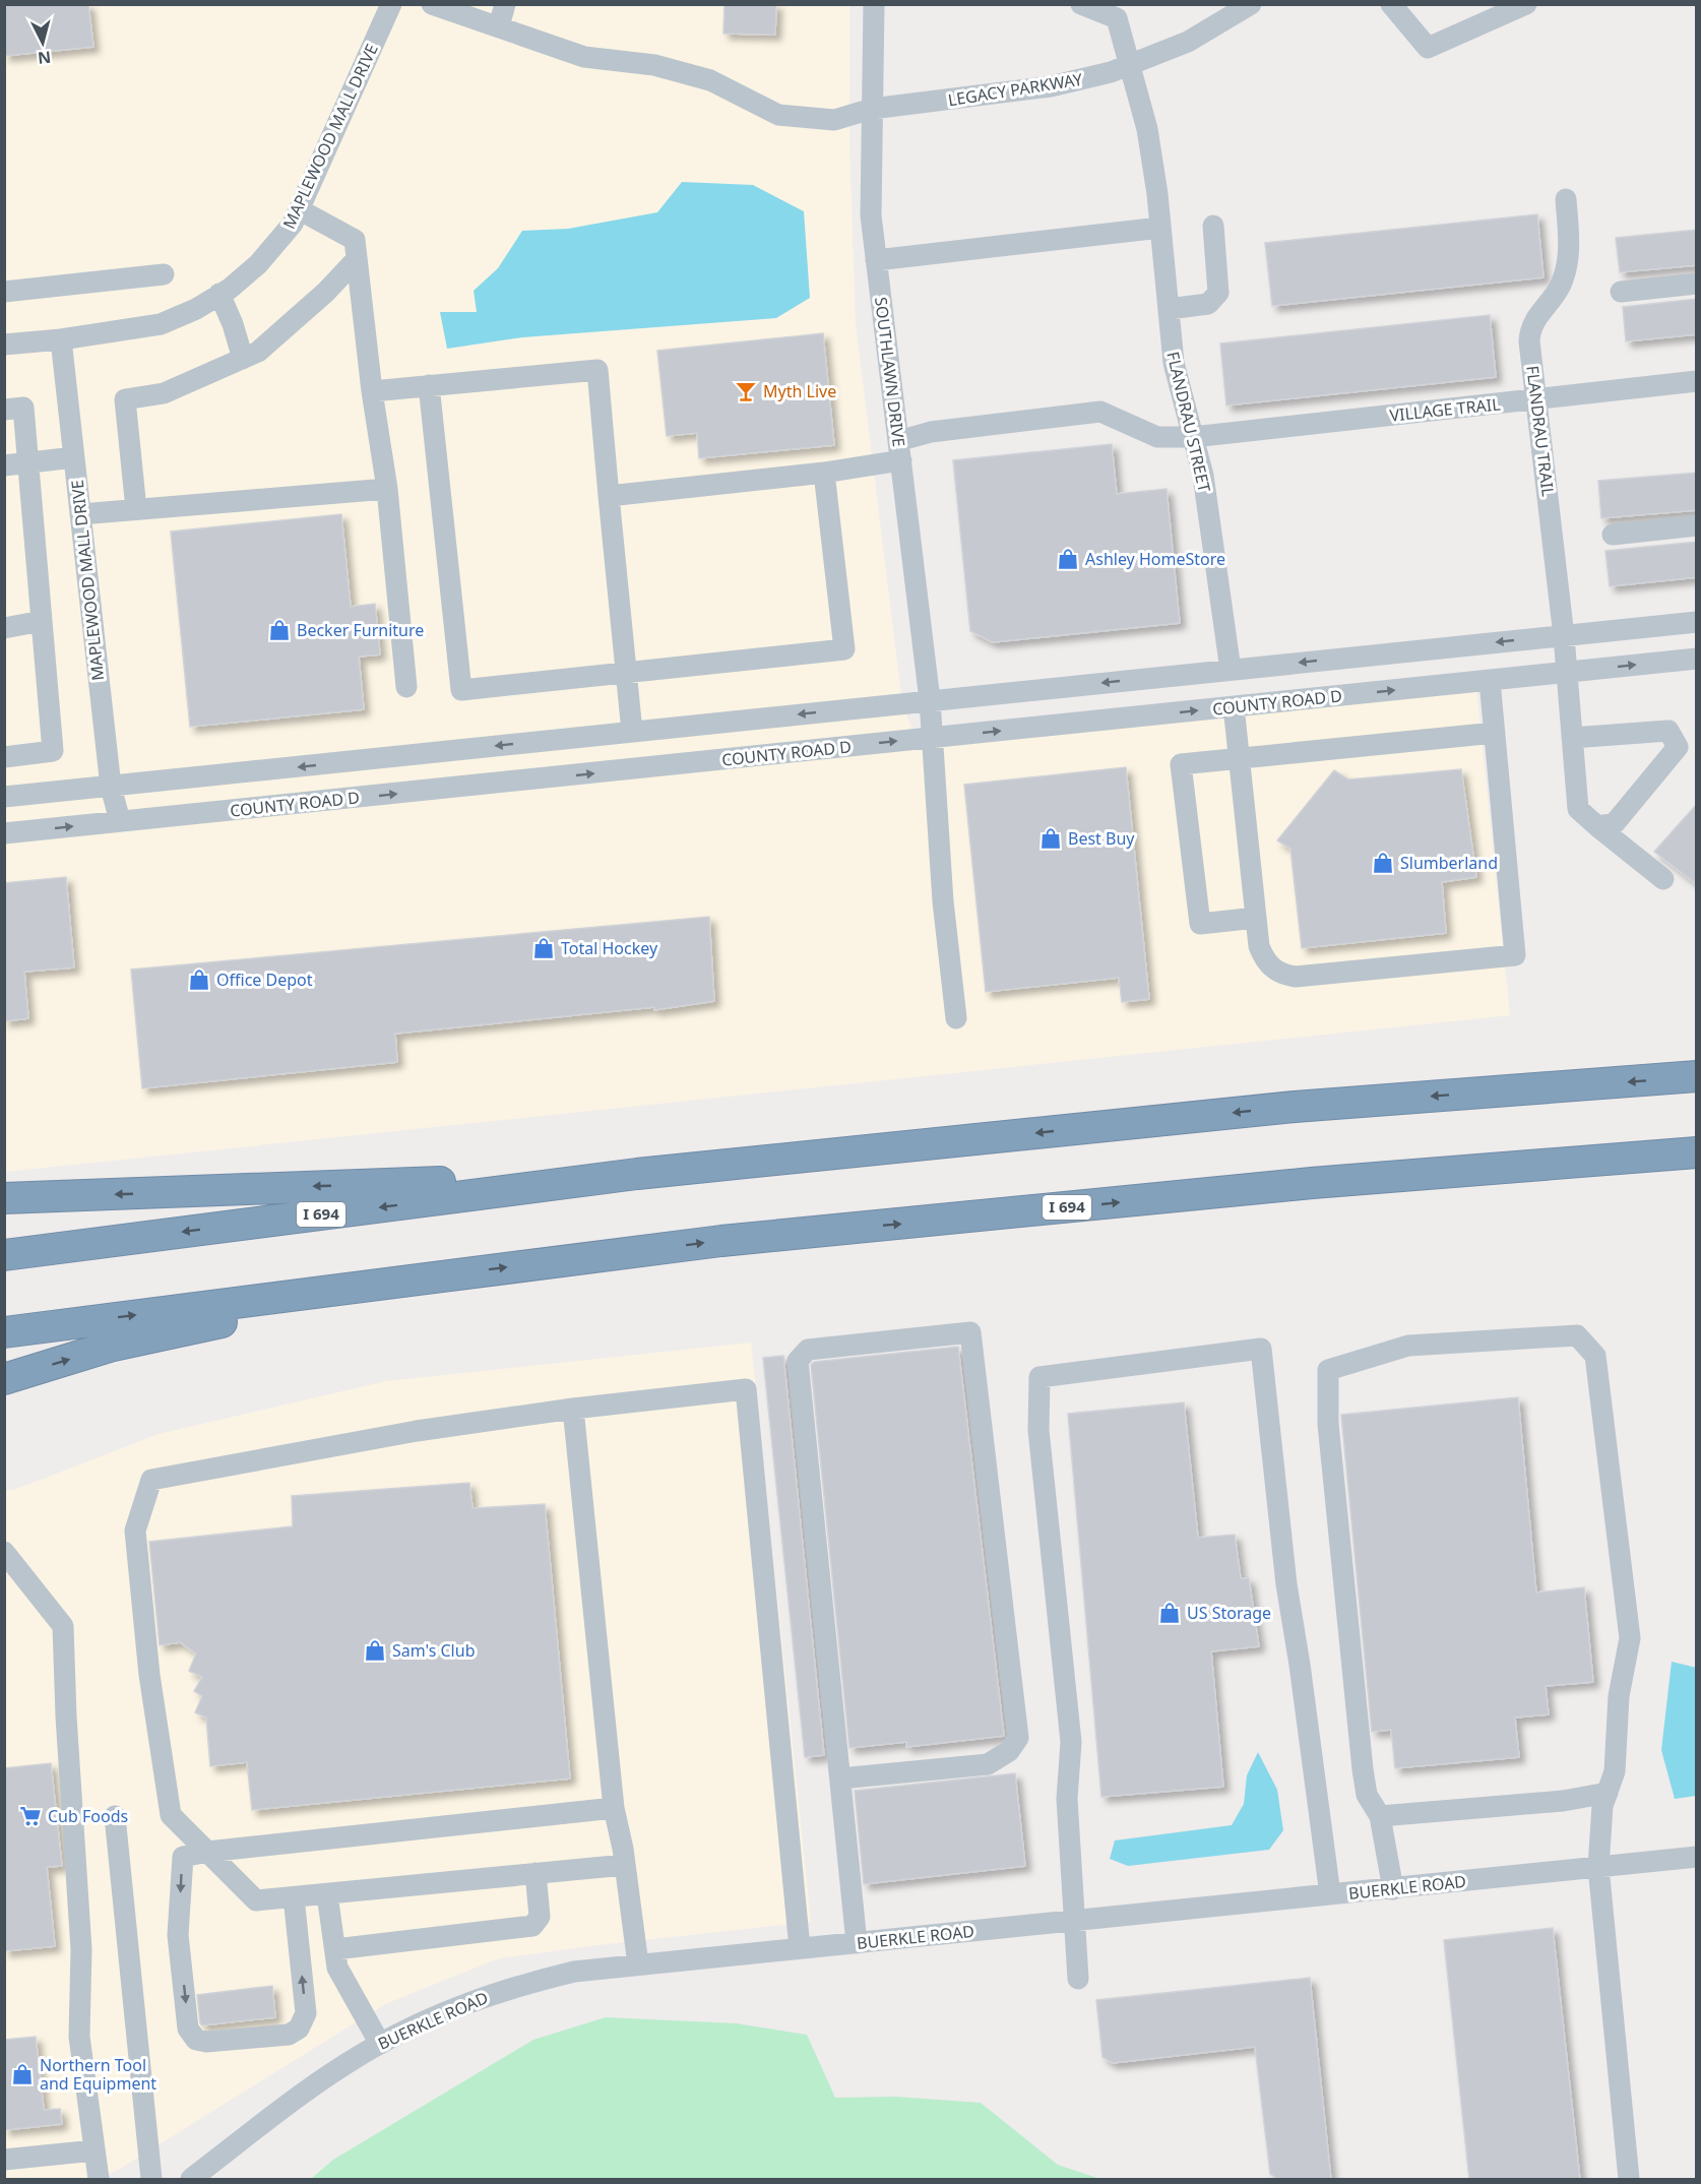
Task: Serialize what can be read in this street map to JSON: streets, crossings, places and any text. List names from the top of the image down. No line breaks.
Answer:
{"streets":{"highway":["I 694"],"street":["LEGACY PARKWAY","MAPLEWOOD MALL DRIVE","SOUTHLAWN DRIVE","VILLAGE TRAIL","FLANDRAU STREET","FLANDRAU TRAIL","COUNTY ROAD D","BUERKLE ROAD"]},"crossings":[["LEGACY PARKWAY","SOUTHLAWN DRIVE"],["LEGACY PARKWAY","FLANDRAU STREET"],["MAPLEWOOD MALL DRIVE","COUNTY ROAD D"],["SOUTHLAWN DRIVE","VILLAGE TRAIL"],["SOUTHLAWN DRIVE","COUNTY ROAD D"],["VILLAGE TRAIL","FLANDRAU STREET"],["VILLAGE TRAIL","FLANDRAU TRAIL"],["FLANDRAU TRAIL","COUNTY ROAD D"]],"places":{"bar":["Myth Live"],"shop":["Ashley HomeStore","Becker Furniture","Best Buy","Slumberland","Total Hockey","Office Depot","US Storage","Sam's Club","Northern Tool and Equipment"],"supermarket":["Cub Foods"]},"north":"bottom"}
